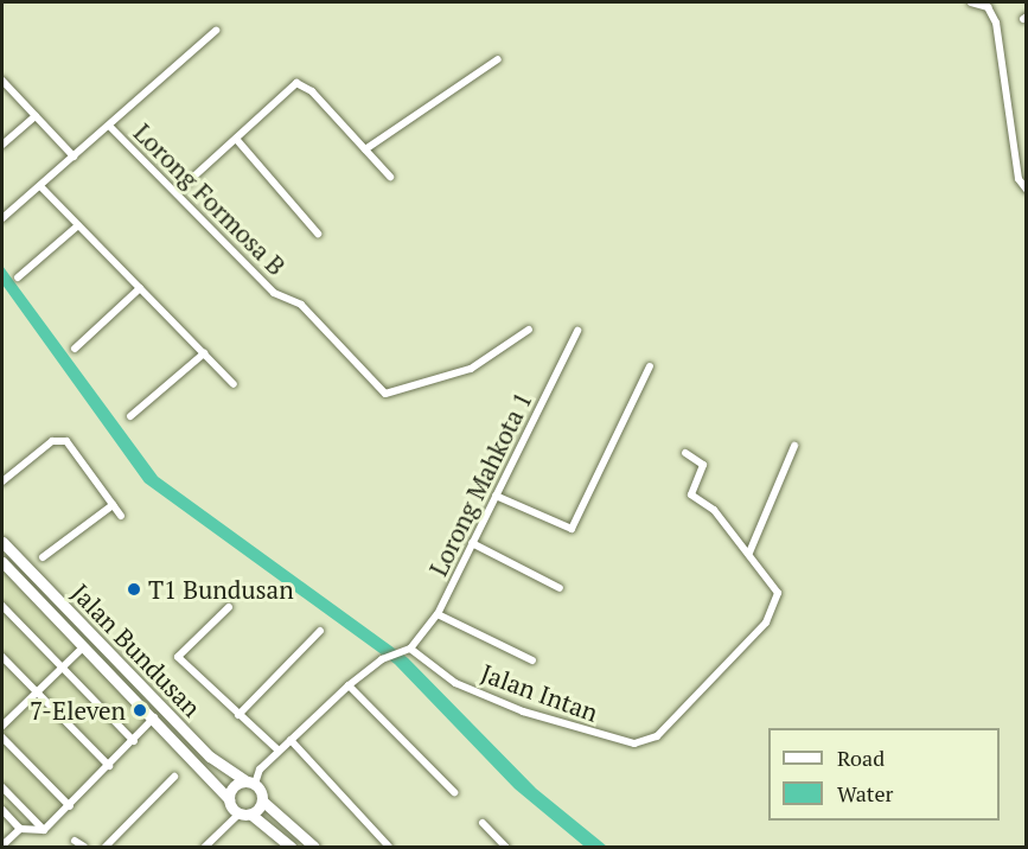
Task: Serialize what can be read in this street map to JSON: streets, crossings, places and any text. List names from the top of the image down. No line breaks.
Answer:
{"streets":{"main road":["Jalan Bundusan"],"street":["Lorong Formosa B","Lorong Mahkota 1","Jalan Intan"]},"crossings":[["Lorong Mahkota 1","Jalan Intan"]],"places":["T1 Bundusan","7-Eleven"],"legend":["Road","Water"]}
